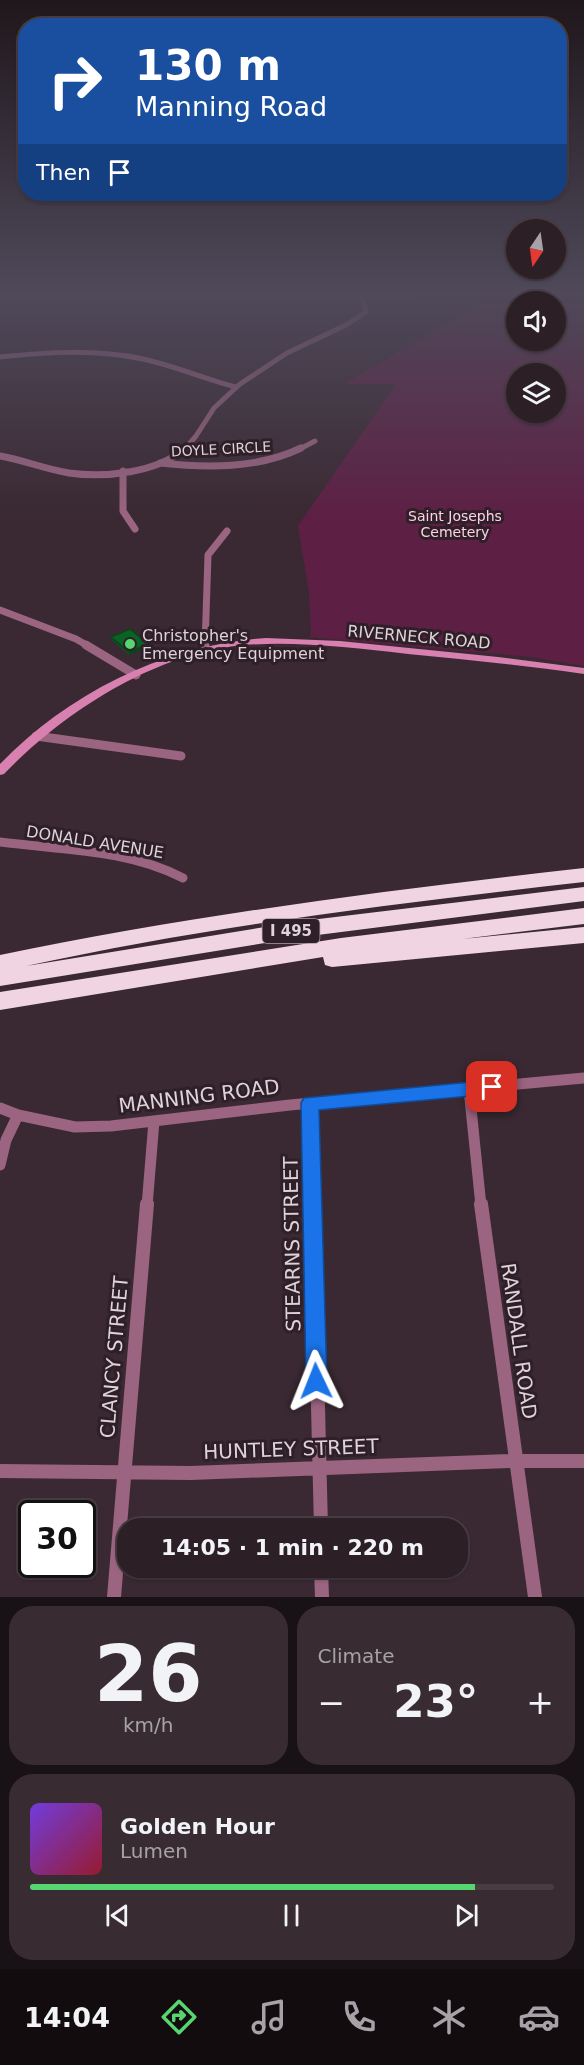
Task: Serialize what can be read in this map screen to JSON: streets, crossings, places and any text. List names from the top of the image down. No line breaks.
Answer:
{"streets":{"highway":["I 495"],"main road":["RIVERNECK ROAD"],"street":["DOYLE CIRCLE","DONALD AVENUE","MANNING ROAD","STEARNS STREET","RANDALL ROAD","CLANCY STREET","HUNTLEY STREET"]},"crossings":[["MANNING ROAD","STEARNS STREET"],["MANNING ROAD","RANDALL ROAD"],["MANNING ROAD","CLANCY STREET"],["STEARNS STREET","HUNTLEY STREET"],["RANDALL ROAD","HUNTLEY STREET"],["CLANCY STREET","HUNTLEY STREET"]],"parks":["Saint Josephs Cemetery"],"places":["Christopher's Emergency Equipment"],"north":"bottom","page":{"turn":["130 m","Manning Road"],"then":"Then","limit":"30","trip":"14:05 · 1 min · 220 m","tile":[["26","km/h"],"Climate"],"heat":["−","23°","+"],"song":["Golden Hour","Lumen"],"tabs":"14:04"}}
